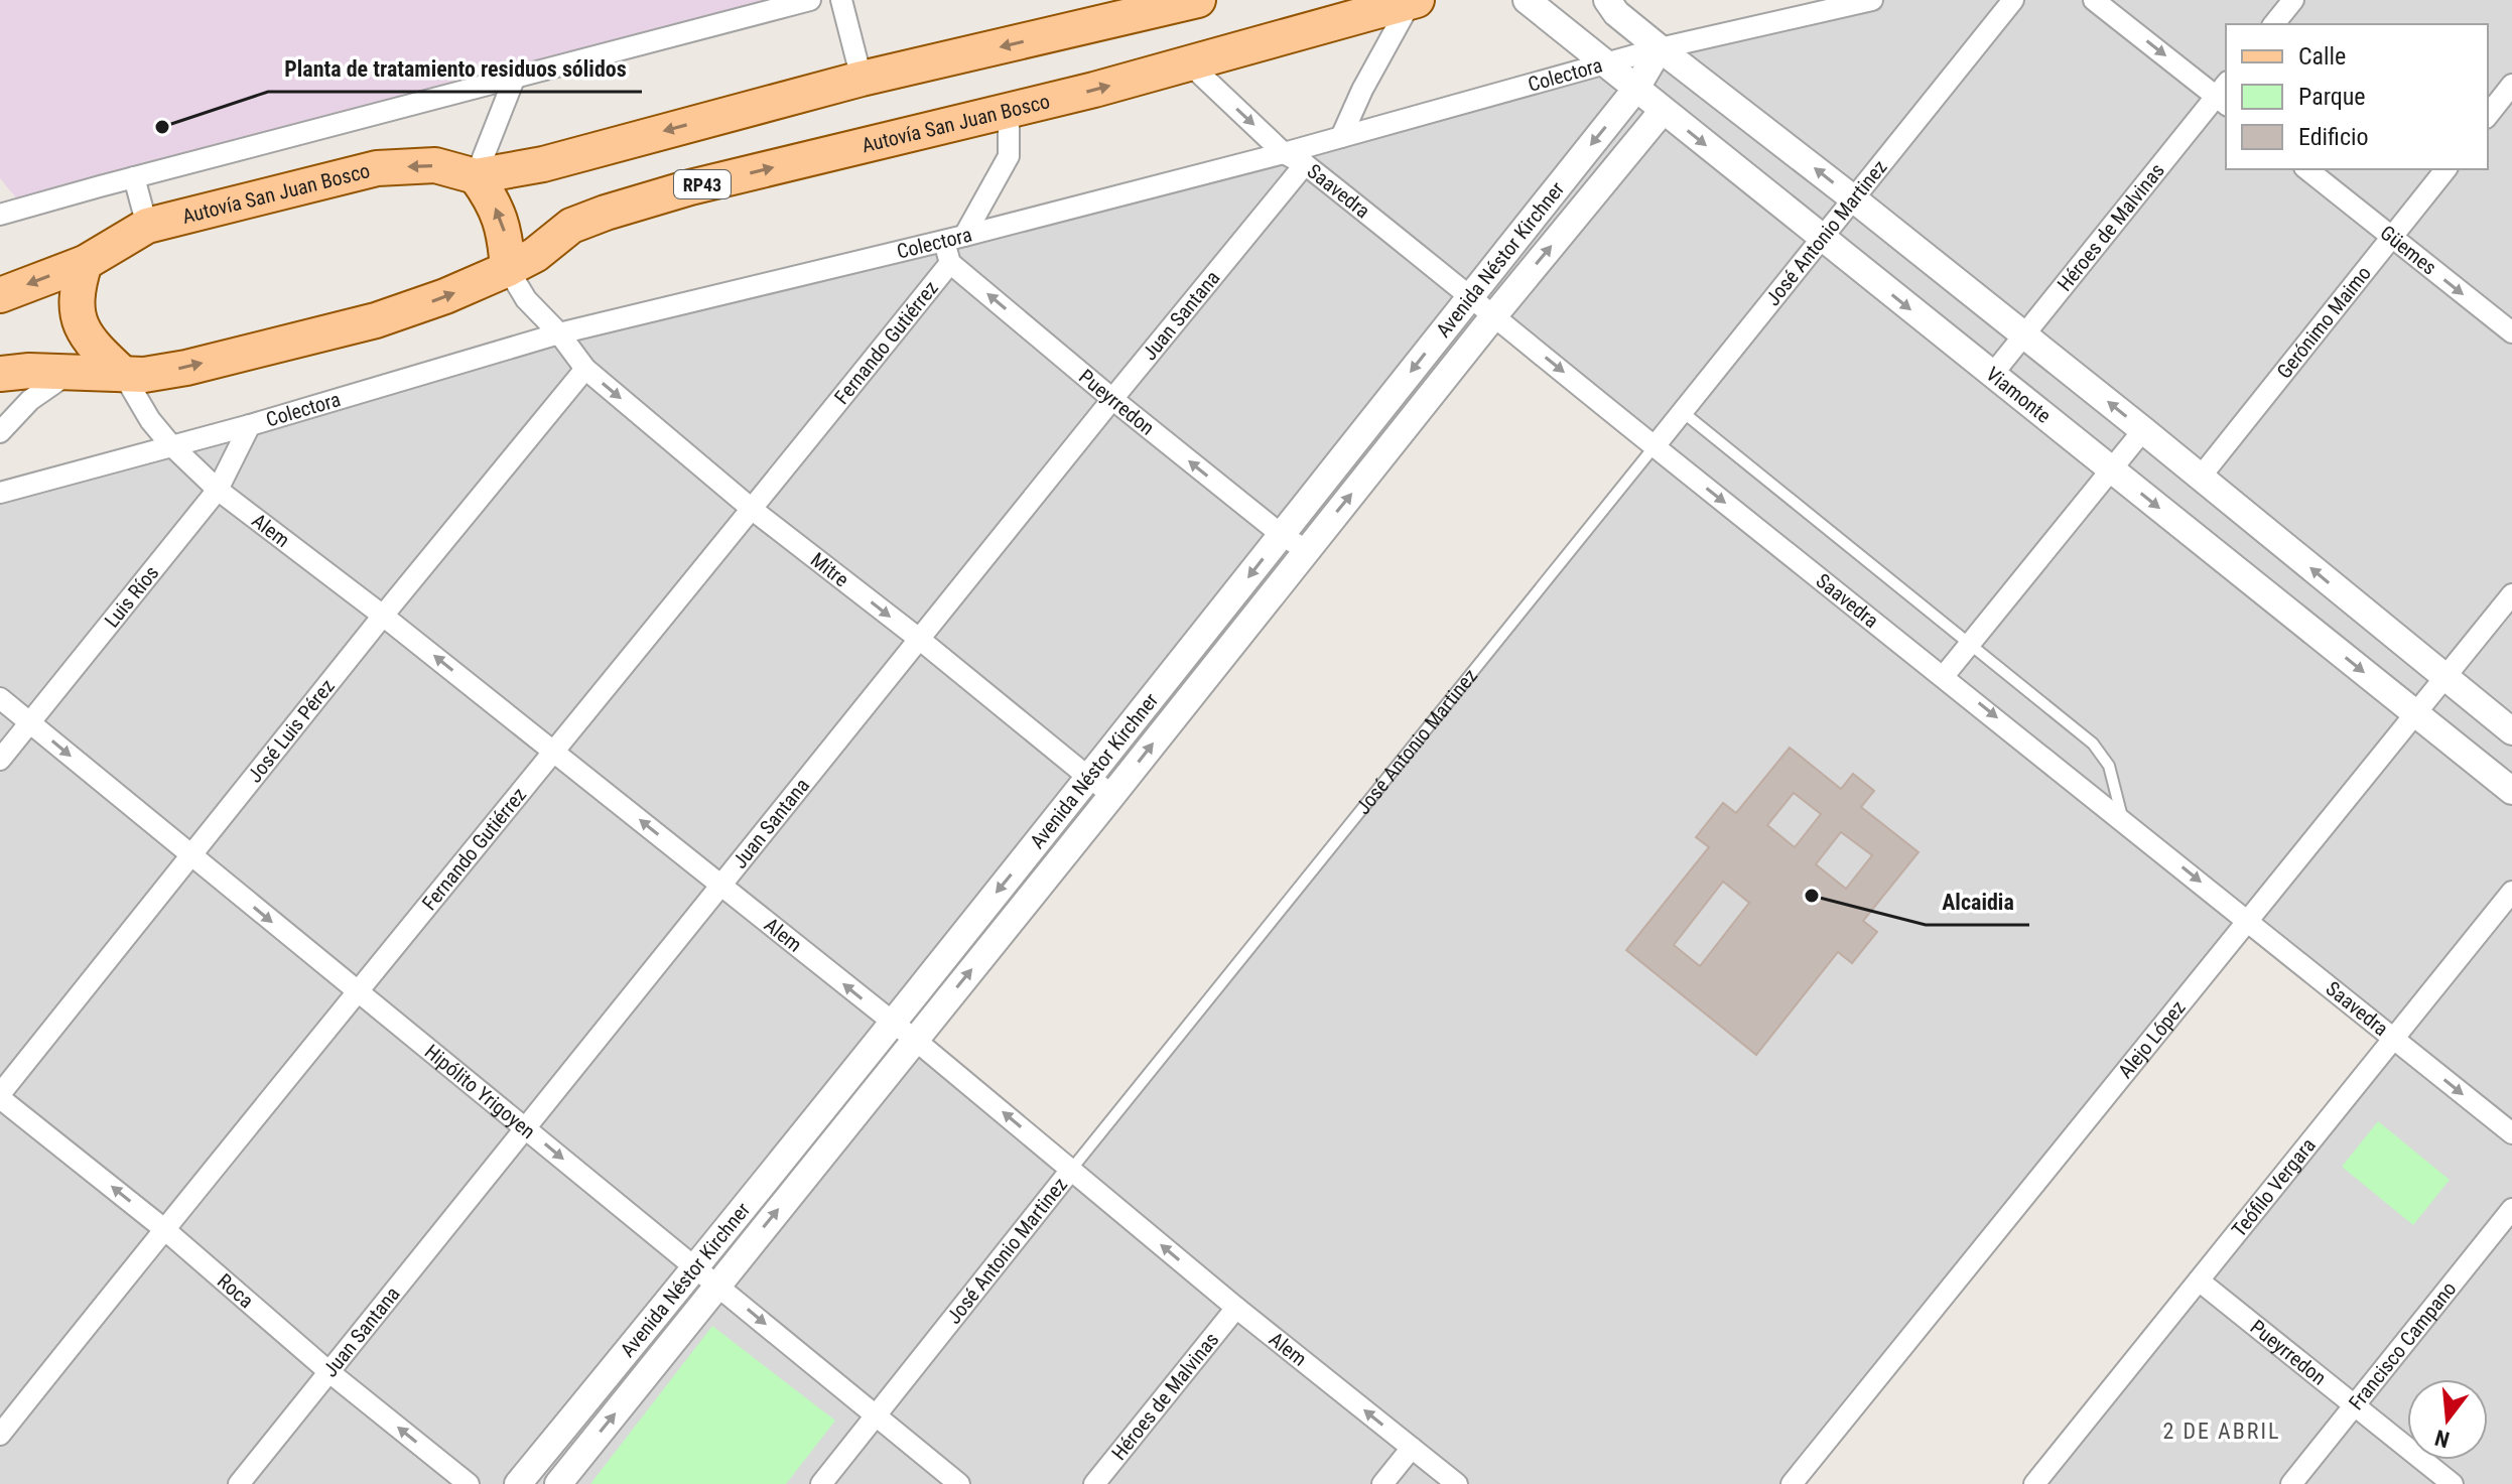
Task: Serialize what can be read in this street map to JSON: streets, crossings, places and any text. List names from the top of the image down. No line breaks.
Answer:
{"streets":{"main road":["Autovía San Juan Bosco","RP43"],"street":["Colectora","Saavedra","Héroes de Malvinas","José Antonio Martinez","Güemes","Avenida Néstor Kirchner","Juan Santana","Gerónimo Maimo","Fernando Gutiérrez","Viamonte","Pueyrredon","Alem","Mitre","Luis Ríos","José Luis Pérez","Alejo López","Hipólito Yrigoyen","Teófilo Vergara","Roca","Francisco Campano"]},"crossings":[["Colectora","Saavedra"],["Colectora","Avenida Néstor Kirchner"],["Colectora","Viamonte"],["Colectora","Alem"],["Colectora","Mitre"],["Colectora","Luis Ríos"],["Autovía San Juan Bosco","Saavedra"],["Autovía San Juan Bosco","Alem"],["Autovía San Juan Bosco","Mitre"],["Saavedra","José Antonio Martinez"],["Saavedra","Avenida Néstor Kirchner"],["Saavedra","Juan Santana"],["Saavedra","Alejo López"],["Saavedra","Teófilo Vergara"],["Héroes de Malvinas","Viamonte"],["Héroes de Malvinas","Alem"],["José Antonio Martinez","Viamonte"],["José Antonio Martinez","Alem"],["José Antonio Martinez","Hipólito Yrigoyen"],["Güemes","Gerónimo Maimo"],["Avenida Néstor Kirchner","Viamonte"],["Avenida Néstor Kirchner","Pueyrredon"],["Avenida Néstor Kirchner","Alem"],["Avenida Néstor Kirchner","Mitre"],["Avenida Néstor Kirchner","Hipólito Yrigoyen"],["Juan Santana","Pueyrredon"],["Juan Santana","Alem"],["Juan Santana","Mitre"],["Juan Santana","Hipólito Yrigoyen"],["Juan Santana","Roca"],["Fernando Gutiérrez","Pueyrredon"],["Fernando Gutiérrez","Alem"],["Fernando Gutiérrez","Mitre"],["Fernando Gutiérrez","Hipólito Yrigoyen"],["Fernando Gutiérrez","Roca"],["Viamonte","Alejo López"],["Pueyrredon","Teófilo Vergara"],["Pueyrredon","Francisco Campano"],["Alem","Luis Ríos"],["Alem","José Luis Pérez"],["Mitre","José Luis Pérez"],["Luis Ríos","Hipólito Yrigoyen"],["José Luis Pérez","Hipólito Yrigoyen"],["José Luis Pérez","Roca"]],"one_way":["Saavedra","Güemes","Pueyrredon","Alem","Mitre","Hipólito Yrigoyen","Roca"],"districts":["2 DE ABRIL"],"places":["Planta de tratamiento residuos sólidos","Alcaidia"],"legend":["Calle","Parque","Edificio"],"north":"bottom"}
